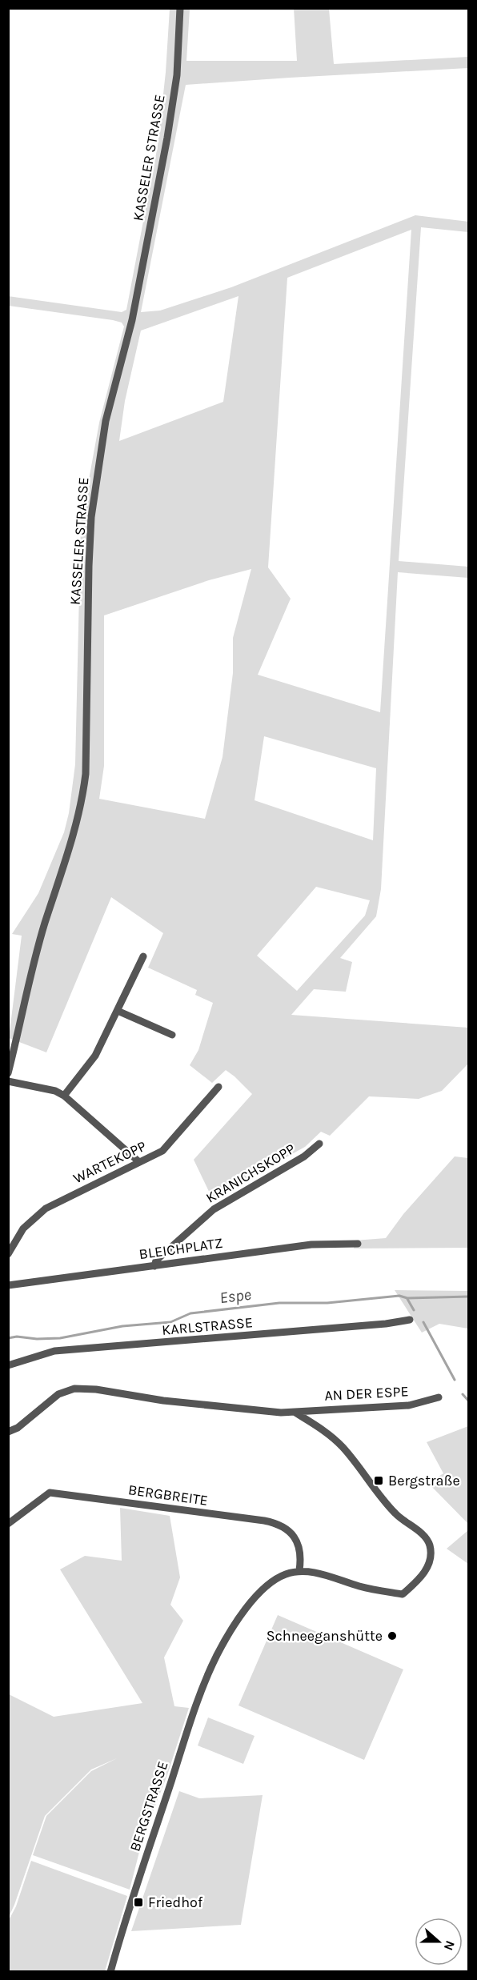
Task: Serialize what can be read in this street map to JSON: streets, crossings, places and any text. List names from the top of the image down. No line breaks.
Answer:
{"streets":{"street":["KASSELER STRASSE","WARTEKOPP","KRANICHSKOPP","BLEICHPLATZ","KARLSTRASSE","AN DER ESPE","BERGBREITE","BERGSTRASSE"]},"crossings":[["KRANICHSKOPP","BLEICHPLATZ"],["AN DER ESPE","BERGSTRASSE"],["BERGBREITE","BERGSTRASSE"]],"water":["Espe"],"places":{"transit":["Bergstraße","Friedhof"],"other":["Schneeganshütte"]},"north":"right"}
